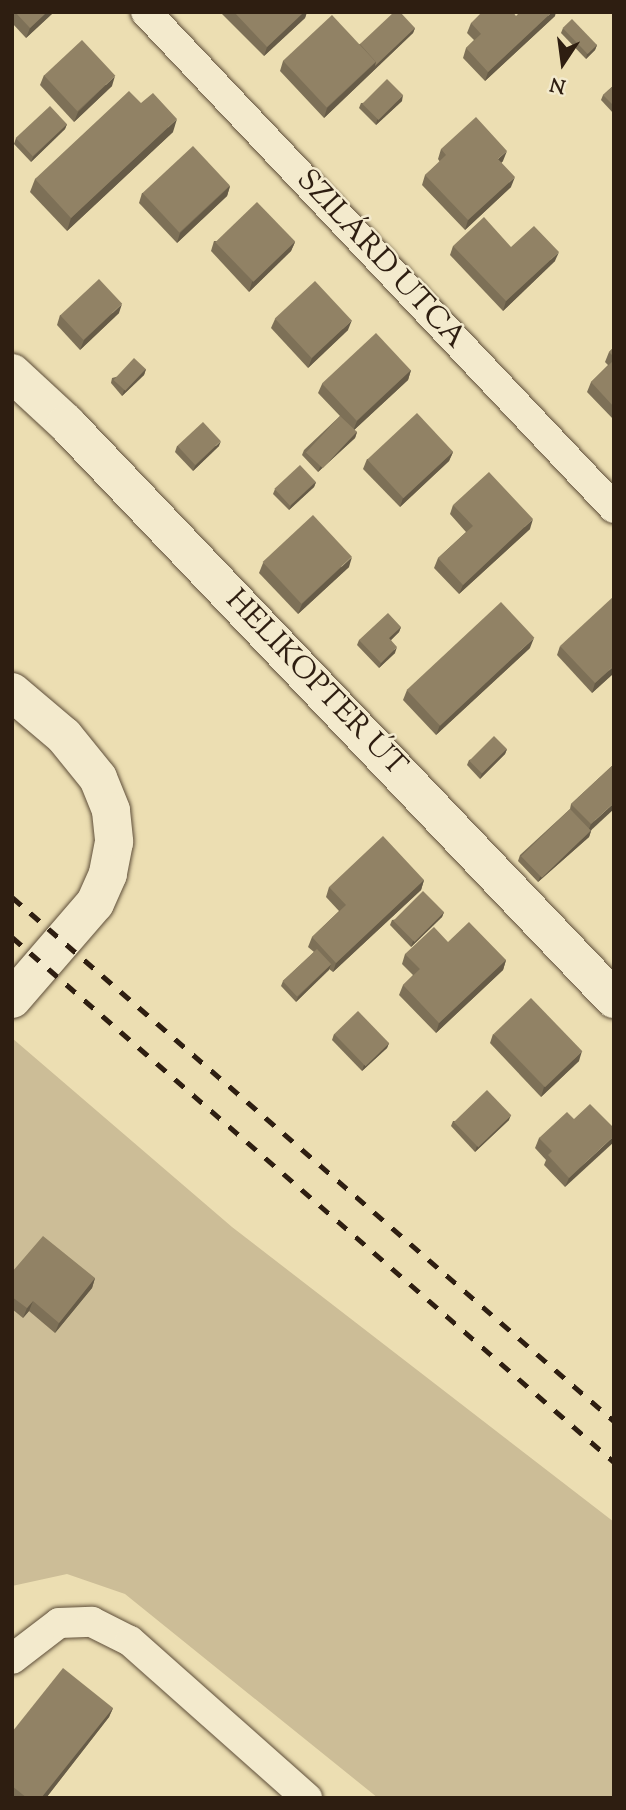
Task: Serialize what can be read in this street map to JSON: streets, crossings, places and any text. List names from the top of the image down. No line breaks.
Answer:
{"streets":{"street":["SZILÁRD UTCA","HELIKOPTER ÚT"]},"north":"bottom"}
